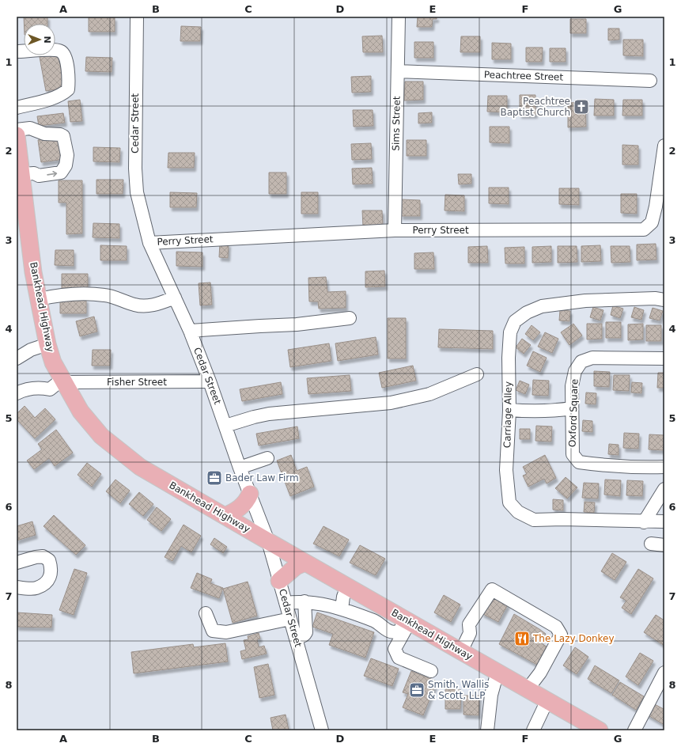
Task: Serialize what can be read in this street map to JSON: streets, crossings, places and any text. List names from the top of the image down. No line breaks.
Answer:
{"streets":{"main road":["Bankhead Highway"],"street":["Peachtree Street","Cedar Street","Sims Street","Perry Street","Fisher Street","Oxford Square","Carriage Alley"]},"crossings":[["Peachtree Street","Sims Street"],["Cedar Street","Perry Street"],["Cedar Street","Bankhead Highway"],["Cedar Street","Fisher Street"],["Sims Street","Perry Street"],["Bankhead Highway","Fisher Street"]],"places":{"church":["Peachtree Baptist Church"],"office":["Bader Law Firm","Smith, Wallis & Scott, LLP"],"restaurant":["The Lazy Donkey"]},"north":"right","grid":{"columns":["A","B","C","D","E","F","G"],"rows":["1","2","3","4","5","6","7","8"]}}
